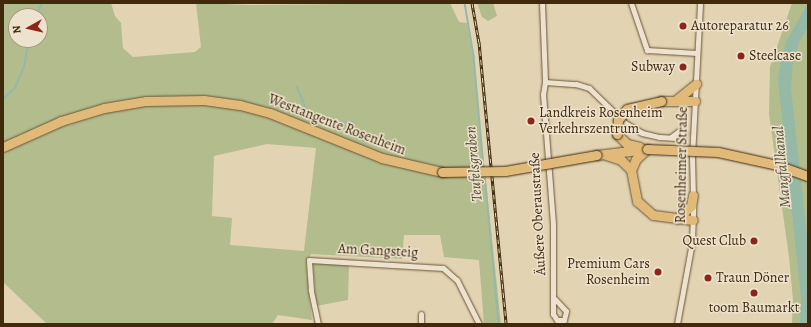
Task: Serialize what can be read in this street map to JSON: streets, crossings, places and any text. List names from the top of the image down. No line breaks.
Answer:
{"streets":{"highway":["Westtangente Rosenheim"],"street":["Rosenheimer Straße","Äußere Oberaustraße","Am Gangsteig"]},"water":["Teufelsgraben","Mangfallkanal"],"places":["Autoreparatur 26","Steelcase","Subway","Landkreis Rosenheim Verkehrszentrum","Quest Club","Premium Cars Rosenheim","Traun Döner","toom Baumarkt"],"north":"left"}
